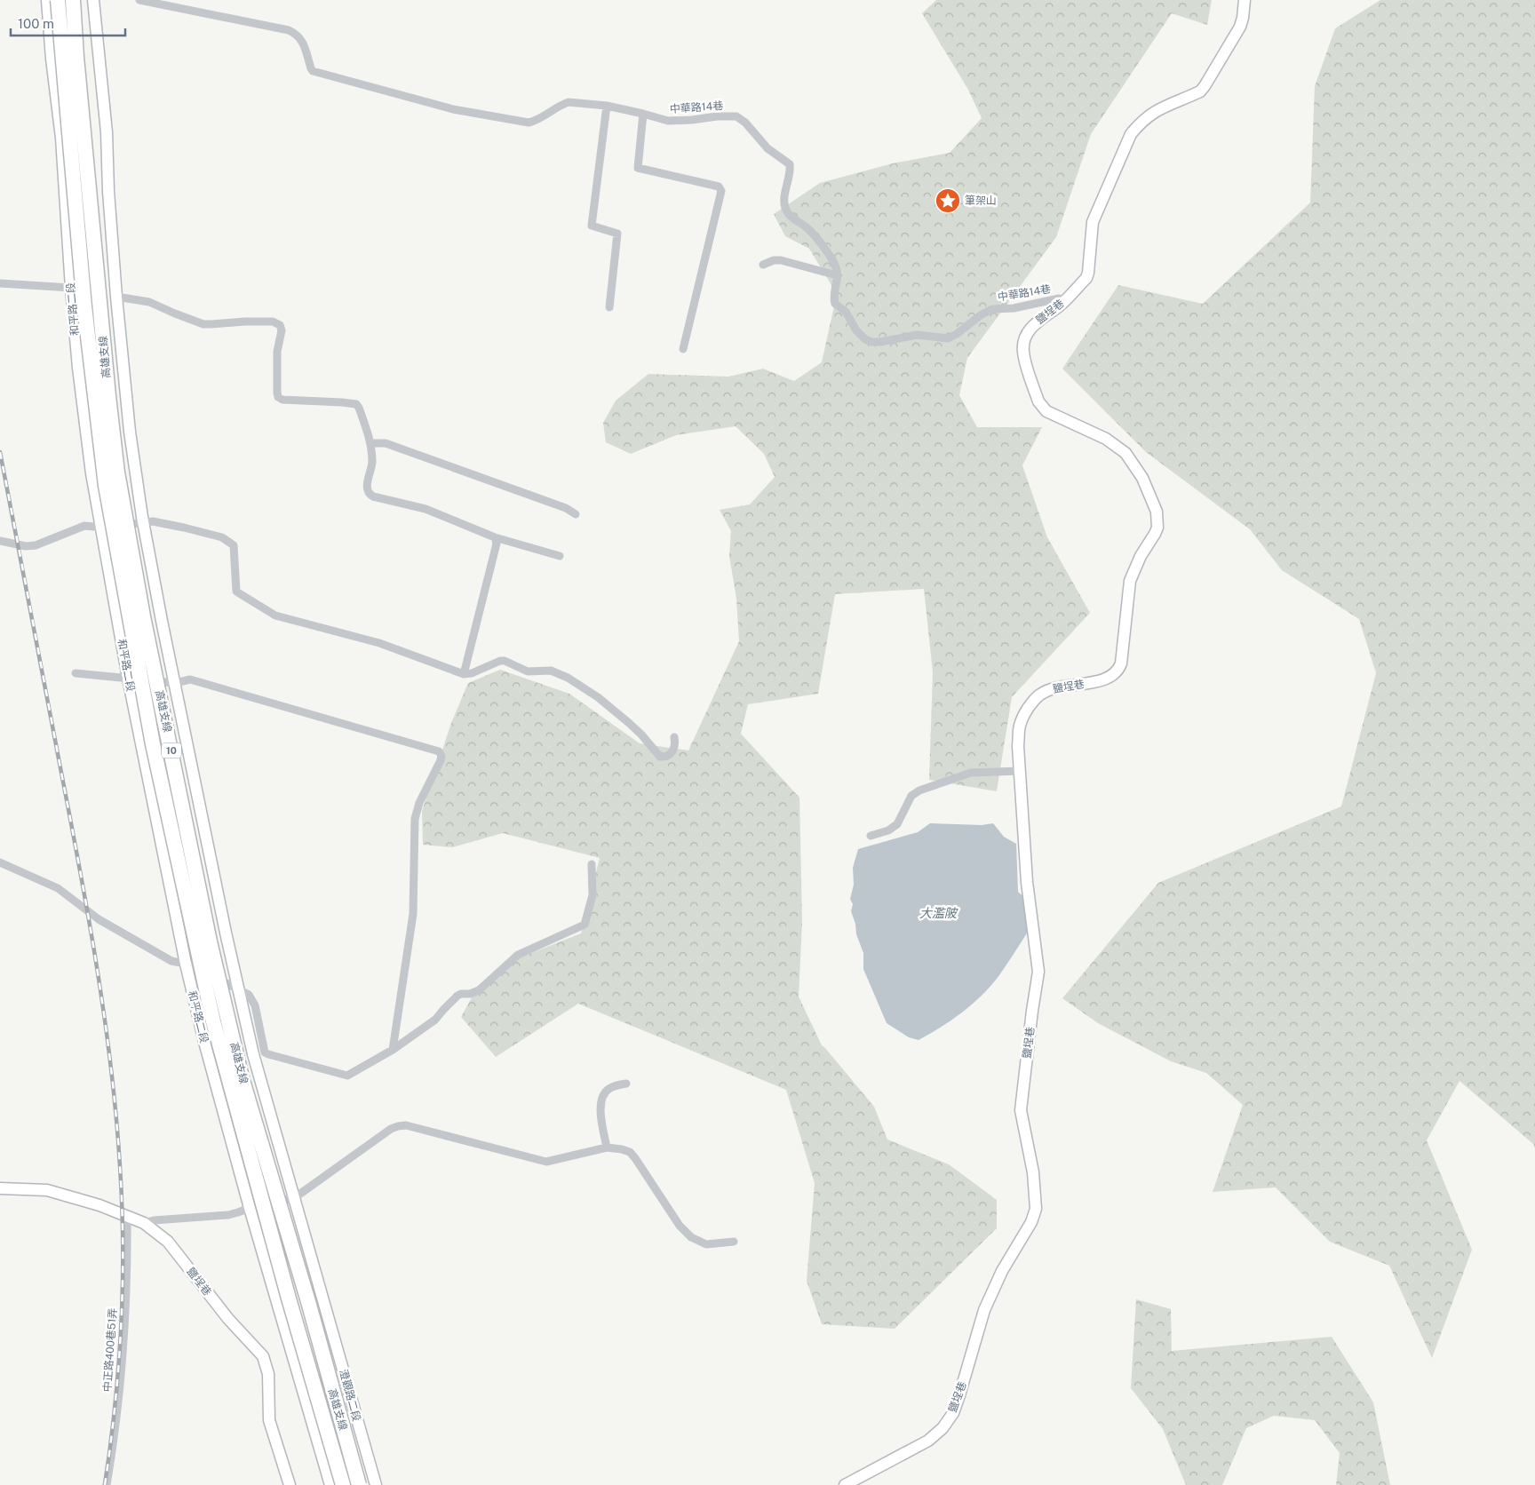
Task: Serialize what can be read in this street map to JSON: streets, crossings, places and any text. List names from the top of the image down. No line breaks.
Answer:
{"streets":{"highway":["高雄支線","10"],"street":["中華路14巷","和平路二段","鹽埕巷","中正路400巷51弄","澄觀路二段"]},"crossings":[["中華路14巷","鹽埕巷"],["鹽埕巷","中正路400巷51弄"]],"water":["大濫陂"],"places":{"place":["筆架山"]},"scale_bar":"100 m"}
